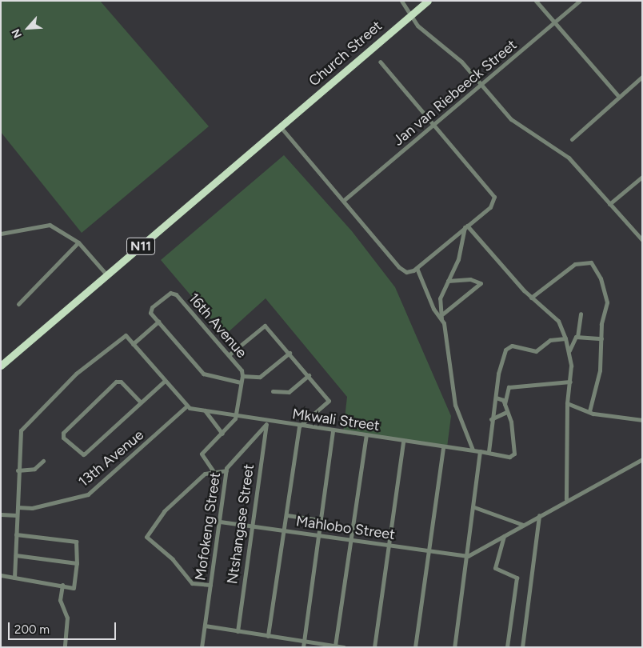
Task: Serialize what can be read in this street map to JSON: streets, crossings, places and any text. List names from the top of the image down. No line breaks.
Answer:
{"streets":{"highway":["Church Street","N11"],"street":["Jan van Riebeeck Street","16th Avenue","Mkwali Street","13th Avenue","Ntshangase Street","Mofokeng Street","Mahlobo Street"]},"crossings":[["Church Street","N11"],["16th Avenue","Mkwali Street"],["Mkwali Street","13th Avenue"],["Mkwali Street","Ntshangase Street"],["Mkwali Street","Mofokeng Street"],["Ntshangase Street","Mofokeng Street"],["Ntshangase Street","Mahlobo Street"],["Mofokeng Street","Mahlobo Street"]],"scale_bar":"200 m","north":"bottom left"}
